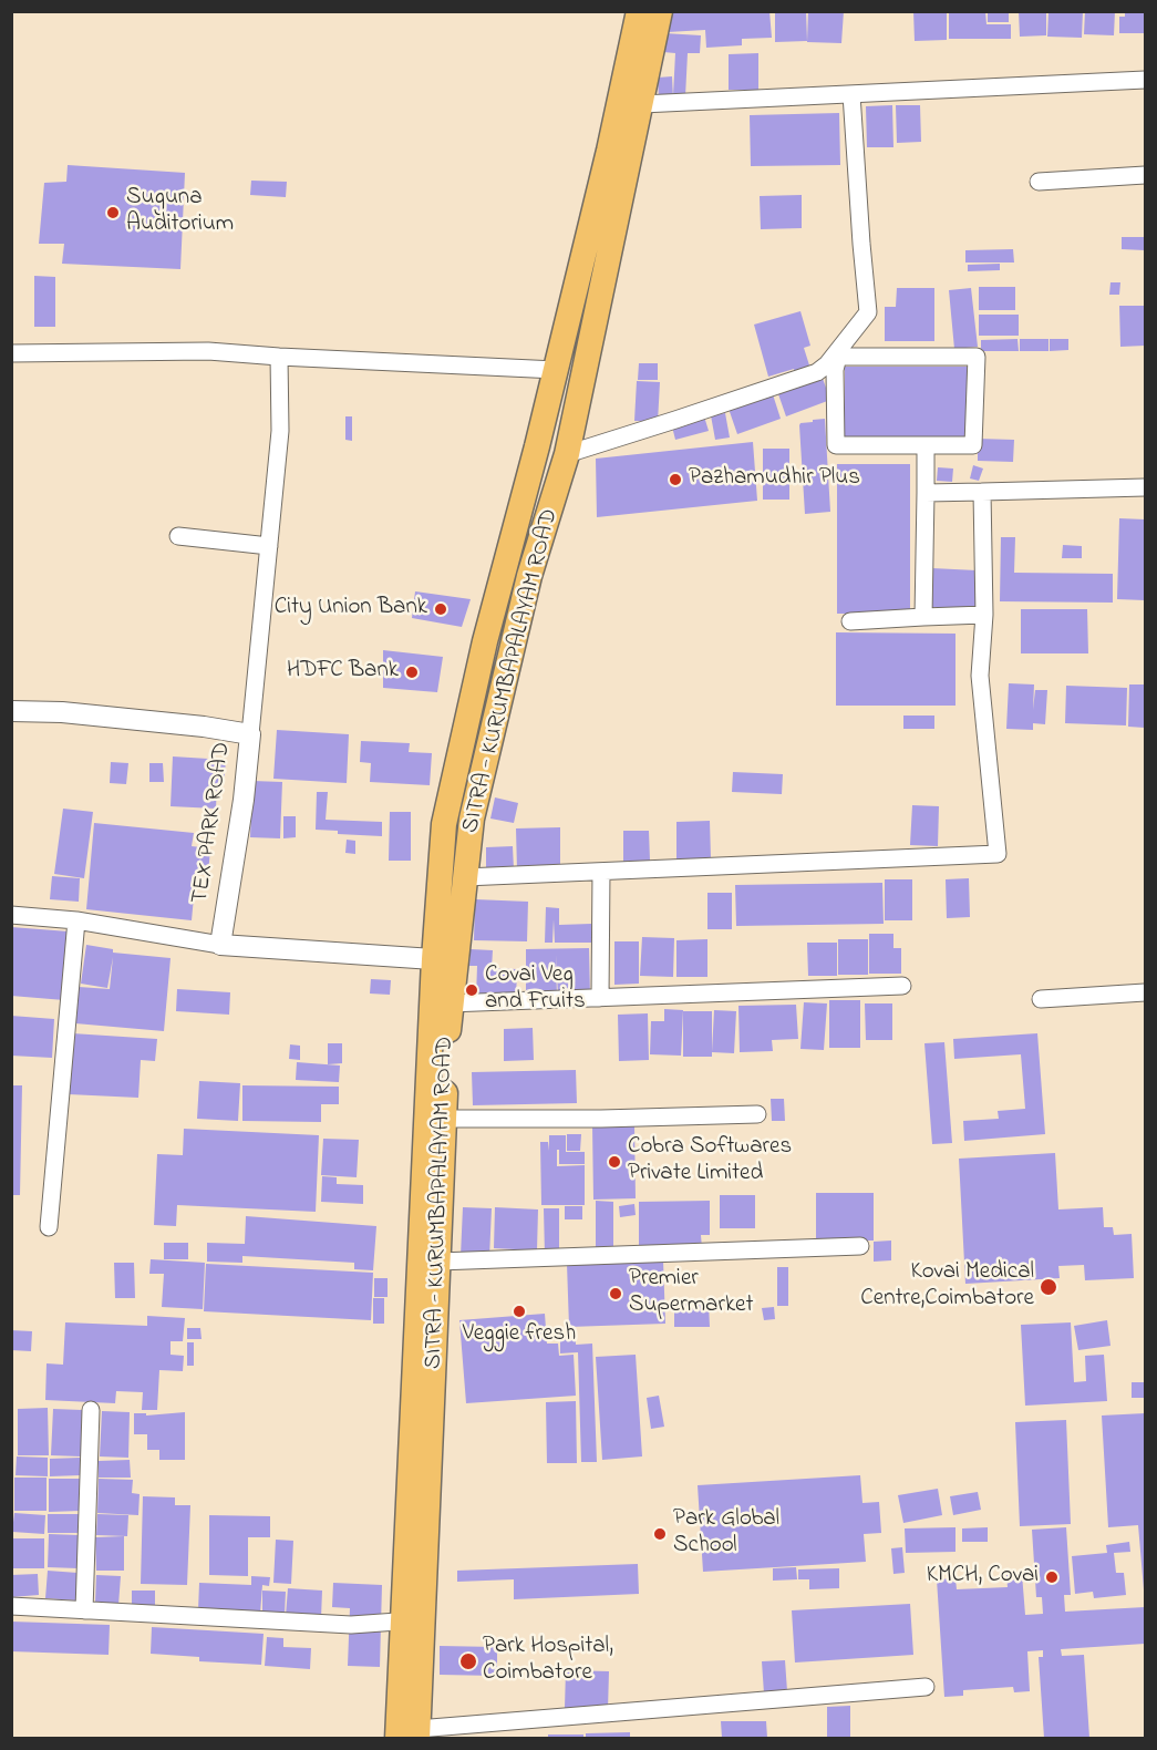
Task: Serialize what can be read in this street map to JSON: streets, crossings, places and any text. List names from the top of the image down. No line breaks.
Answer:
{"streets":{"main road":["SITRA - KURUMBAPALAYAM ROAD"],"street":["TEX PARK ROAD"]},"places":["Suguna Auditorium","Pazhamudhir Plus","City Union Bank","HDFC Bank","Covai Veg and Fruits","Cobra Softwares Private Limited","Kovai Medical Centre,Coimbatore","Premier Supermarket","Veggie fresh","Park Global School","KMCH, Covai","Park Hospital, Coimbatore"]}
